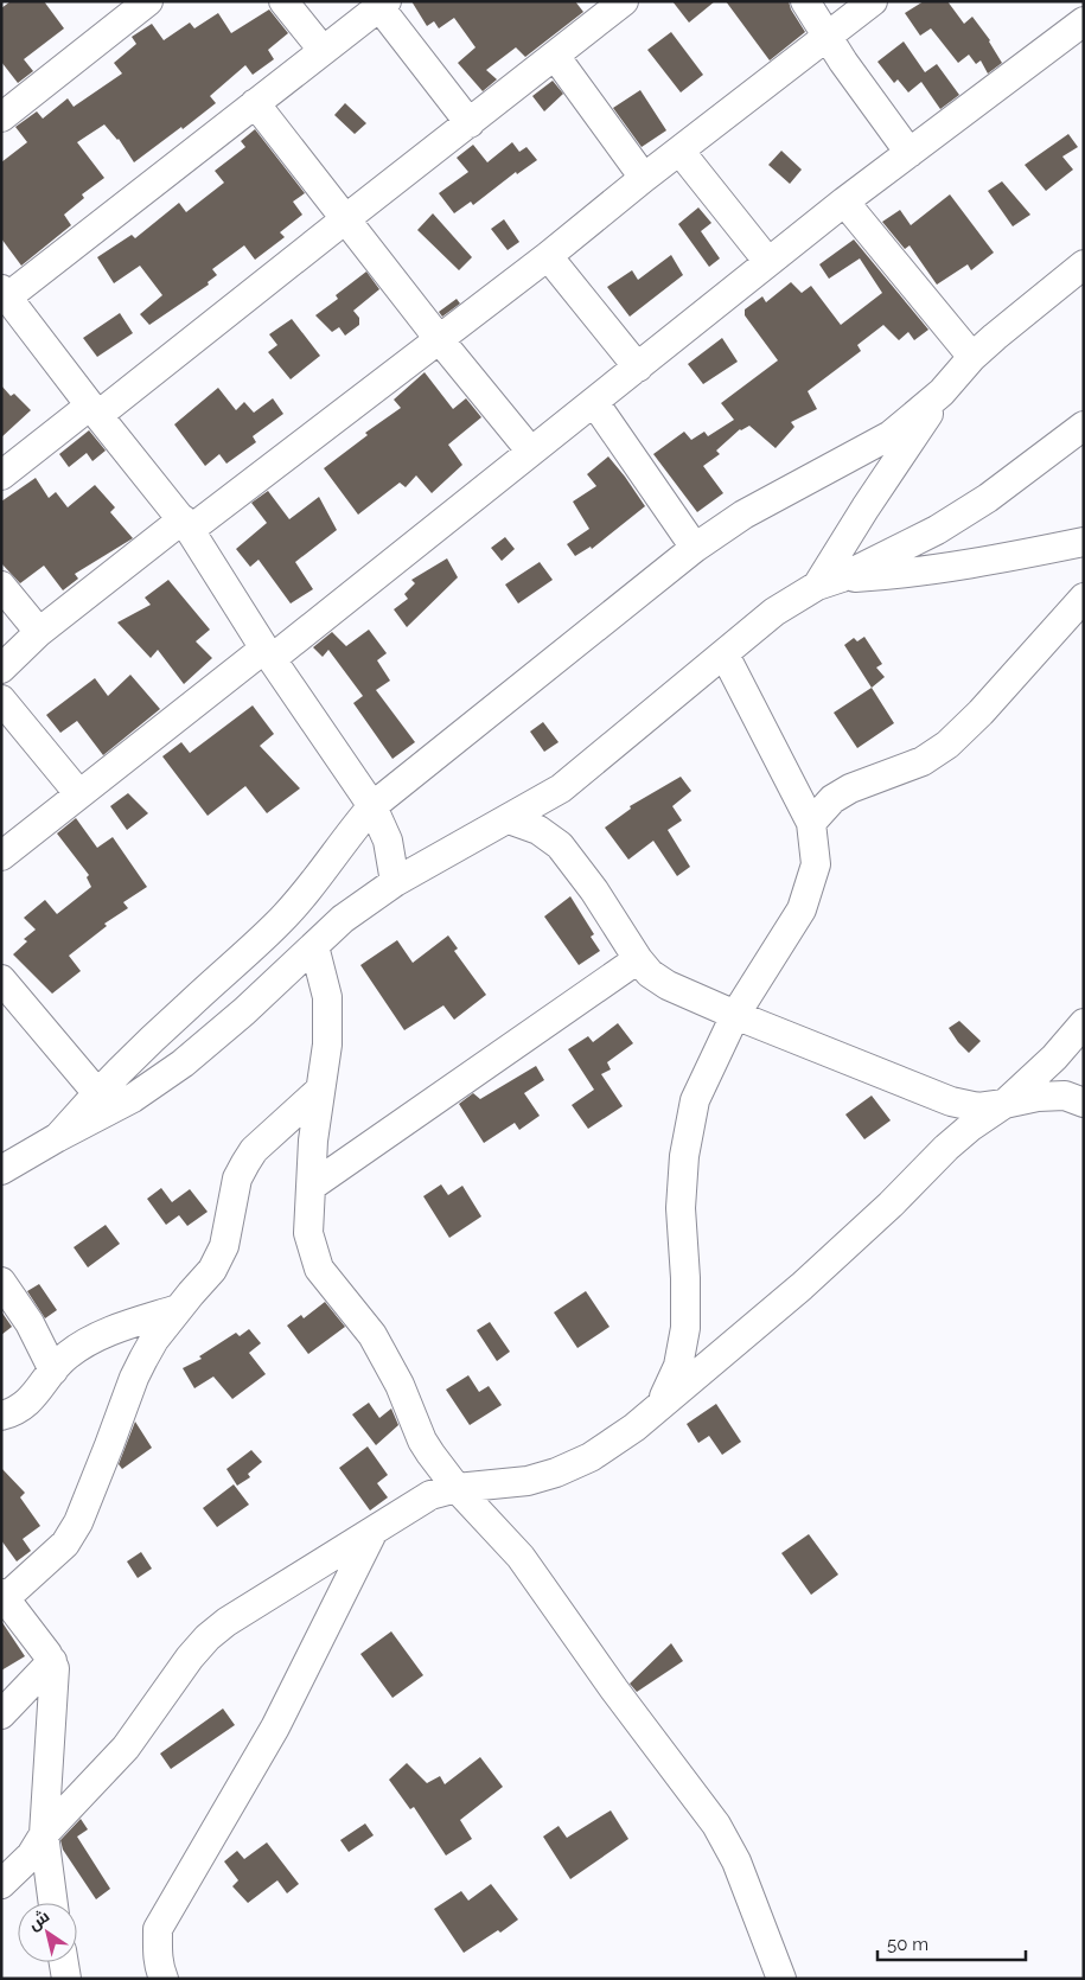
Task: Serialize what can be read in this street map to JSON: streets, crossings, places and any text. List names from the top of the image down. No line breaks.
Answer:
{"scale_bar":"50 m","north":"top left"}
